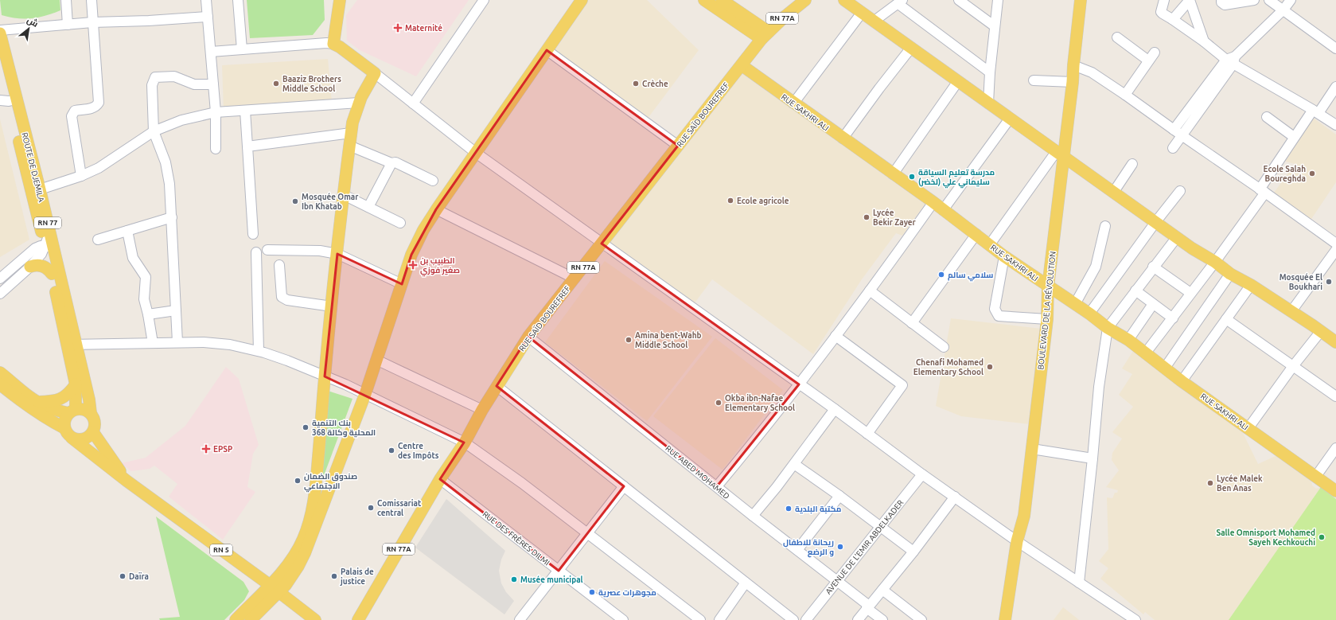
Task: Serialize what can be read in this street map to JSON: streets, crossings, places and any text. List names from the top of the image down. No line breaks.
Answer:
{"streets":{"main road":["RN 77A","RUE SAKHRI ALI","RUE SAÏD BOUREFREF","ROUTE DE DJEMILA","RN 77","BOULEVARD DE LA RÉVOLUTION","RN 5"],"street":["RUE ABED MOHAMED","RUE DES FRÈRES DILMI","AVENUE DE L'EMIR ABDELKADER"]},"crossings":[["RUE SAKHRI ALI","RUE SAÏD BOUREFREF"],["RUE SAKHRI ALI","BOULEVARD DE LA RÉVOLUTION"],["RUE SAÏD BOUREFREF","RUE ABED MOHAMED"],["RUE SAÏD BOUREFREF","RUE DES FRÈRES DILMI"],["ROUTE DE DJEMILA","RN 5"],["RUE ABED MOHAMED","AVENUE DE L'EMIR ABDELKADER"]],"places":{"health":["Maternité","الطبيب بن صغير فوزي","EPSP"],"other":["Baaziz Brothers Middle School","Crèche","Ecole Salah Boureghda","مدرسة تعليم السياقة سليماني علي (لخضر)","Ecole agricole","Mosquée Omar Ibn Khatab","Lycée Bekir Zayer","سلامي سالم","Mosquée El Boukhari","Amina bent-Wahb Middle School","Chenafi Mohamed Elementary School","Okba ibn-Nafae Elementary School","بنك التنمية المحلية وكالة 368","Centre des Impôts","صندوق الضمان الاجتماعي","Lycée Malek Ben Anas","Comissariat central","مكتبة البلدية","Salle Omnisport Mohamed Sayeh Kechkouchi","ريحانة للاطفال و الرضع","Daïra","Palais de justice","Musée municipal","مجوهرات عصرية"]},"north":"top right"}
